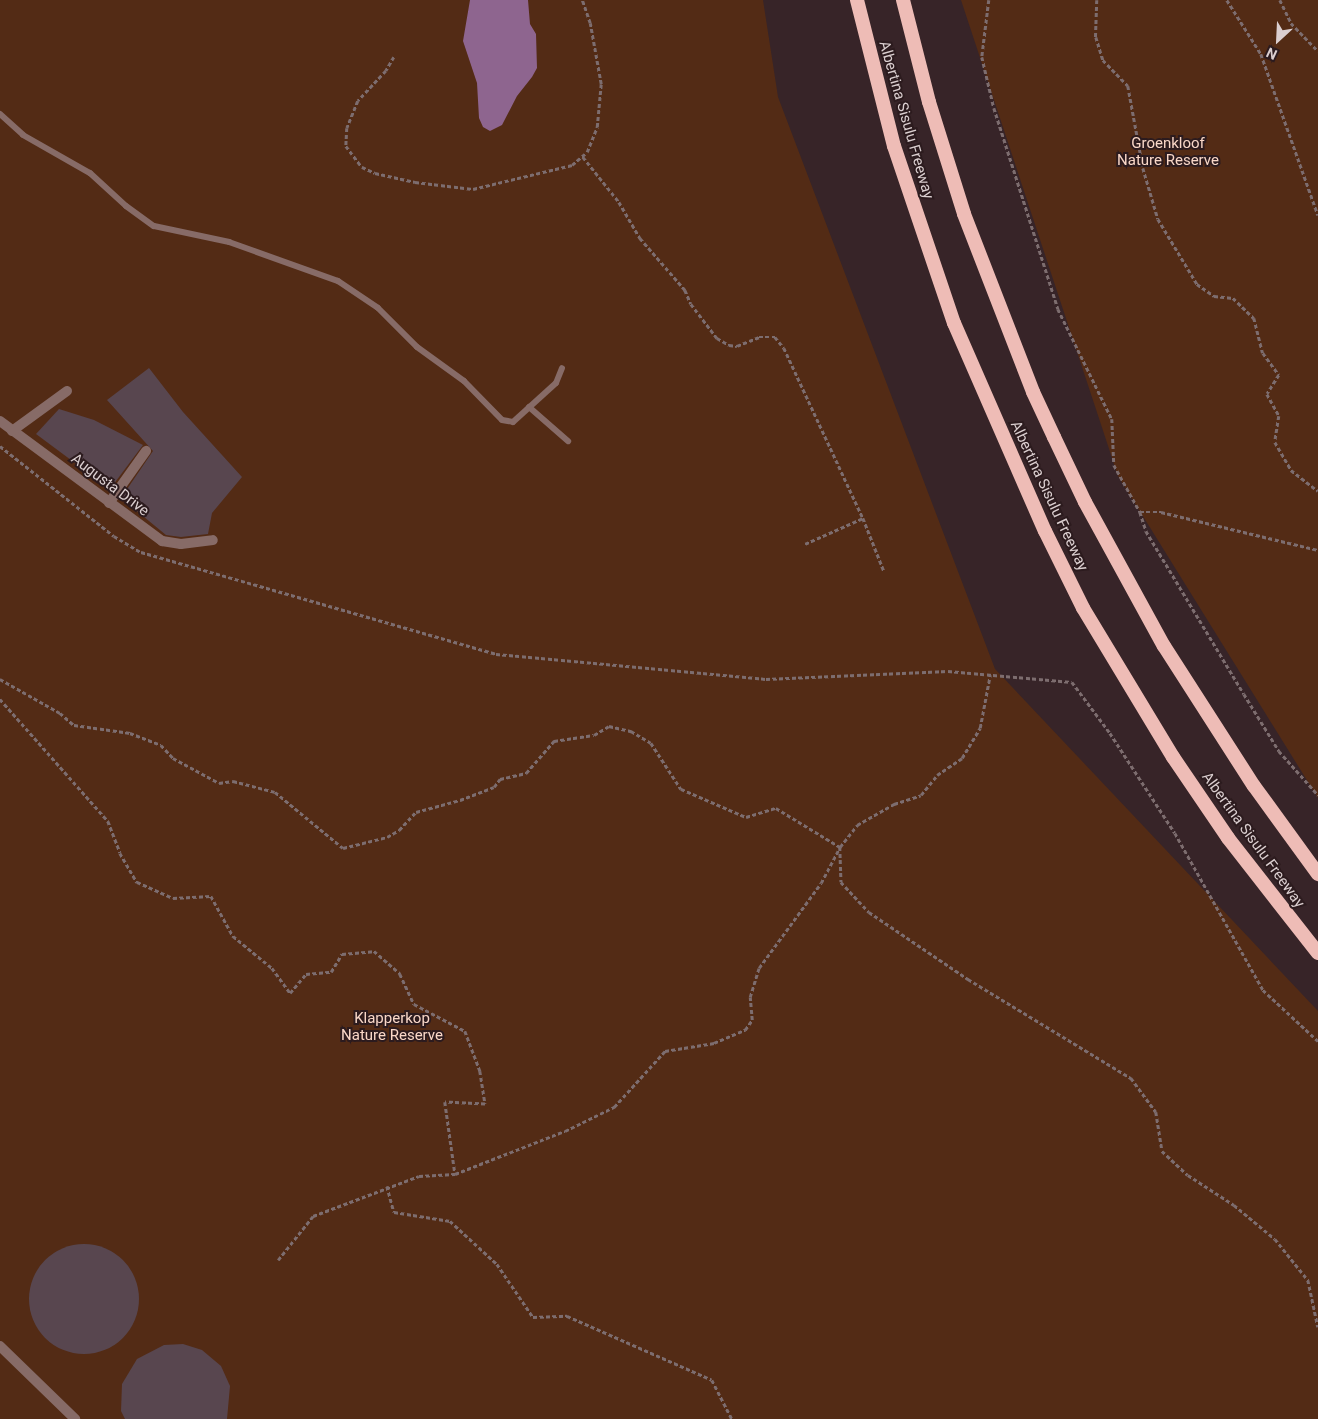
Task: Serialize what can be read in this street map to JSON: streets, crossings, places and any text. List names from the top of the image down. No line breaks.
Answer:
{"streets":{"highway":["Albertina Sisulu Freeway"],"street":["Augusta Drive"]},"parks":["Groenkloof Nature Reserve","Klapperkop Nature Reserve"],"north":"bottom left"}
